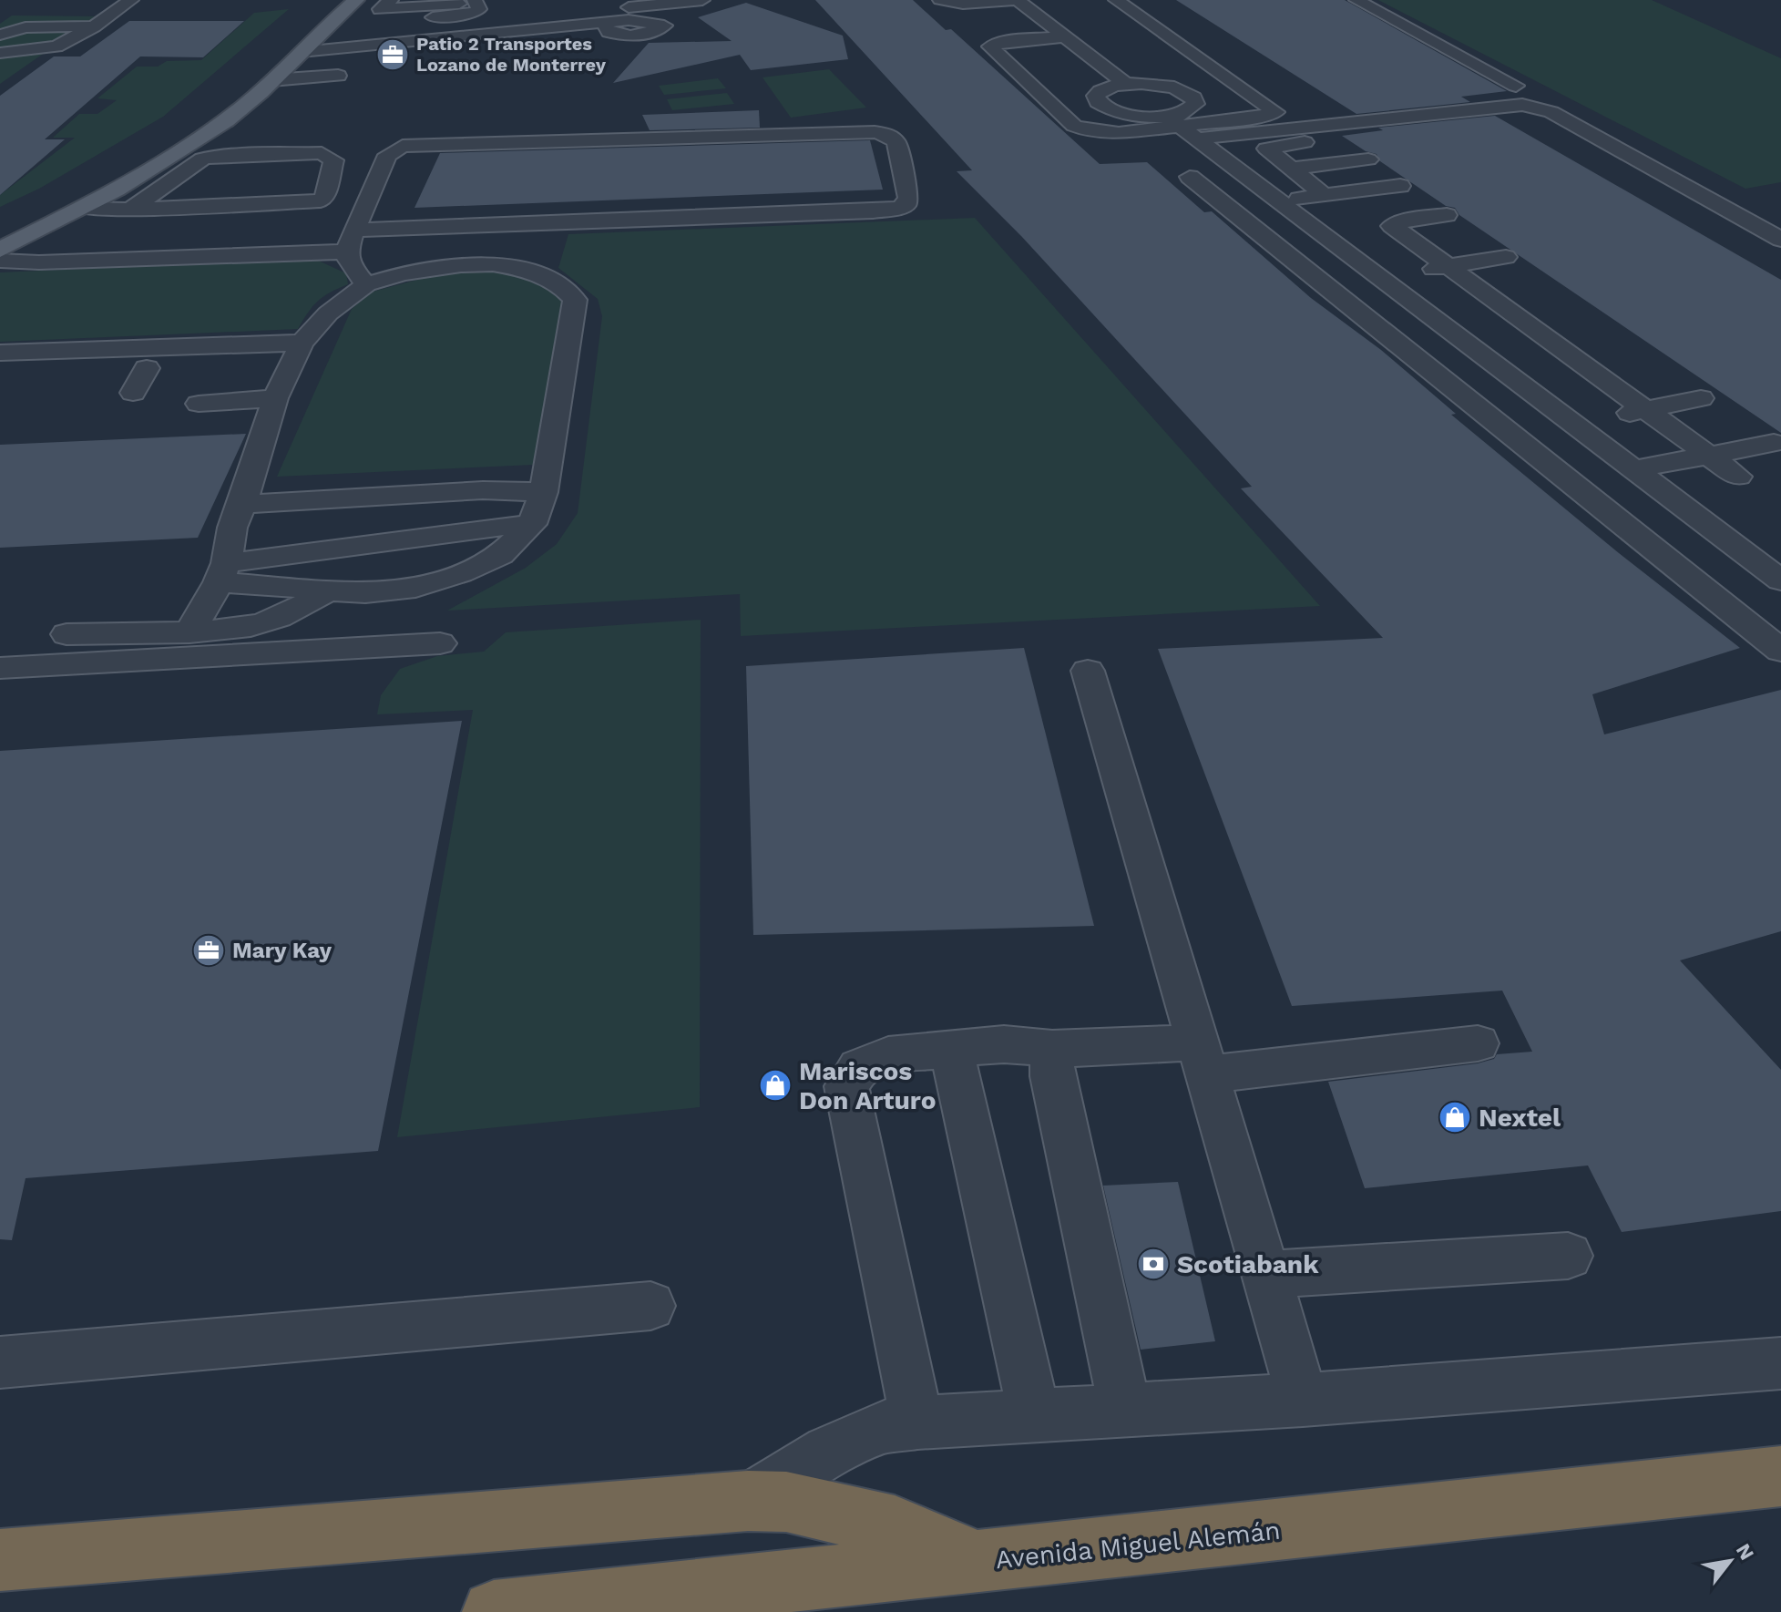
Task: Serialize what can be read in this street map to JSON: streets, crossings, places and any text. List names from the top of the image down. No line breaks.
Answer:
{"streets":{"highway":["Avenida Miguel Alemán"]},"places":{"office":["Patio 2 Transportes Lozano de Monterrey","Mary Kay"],"shop":["Mariscos Don Arturo","Nextel"],"bank":["Scotiabank"]},"north":"top right"}
